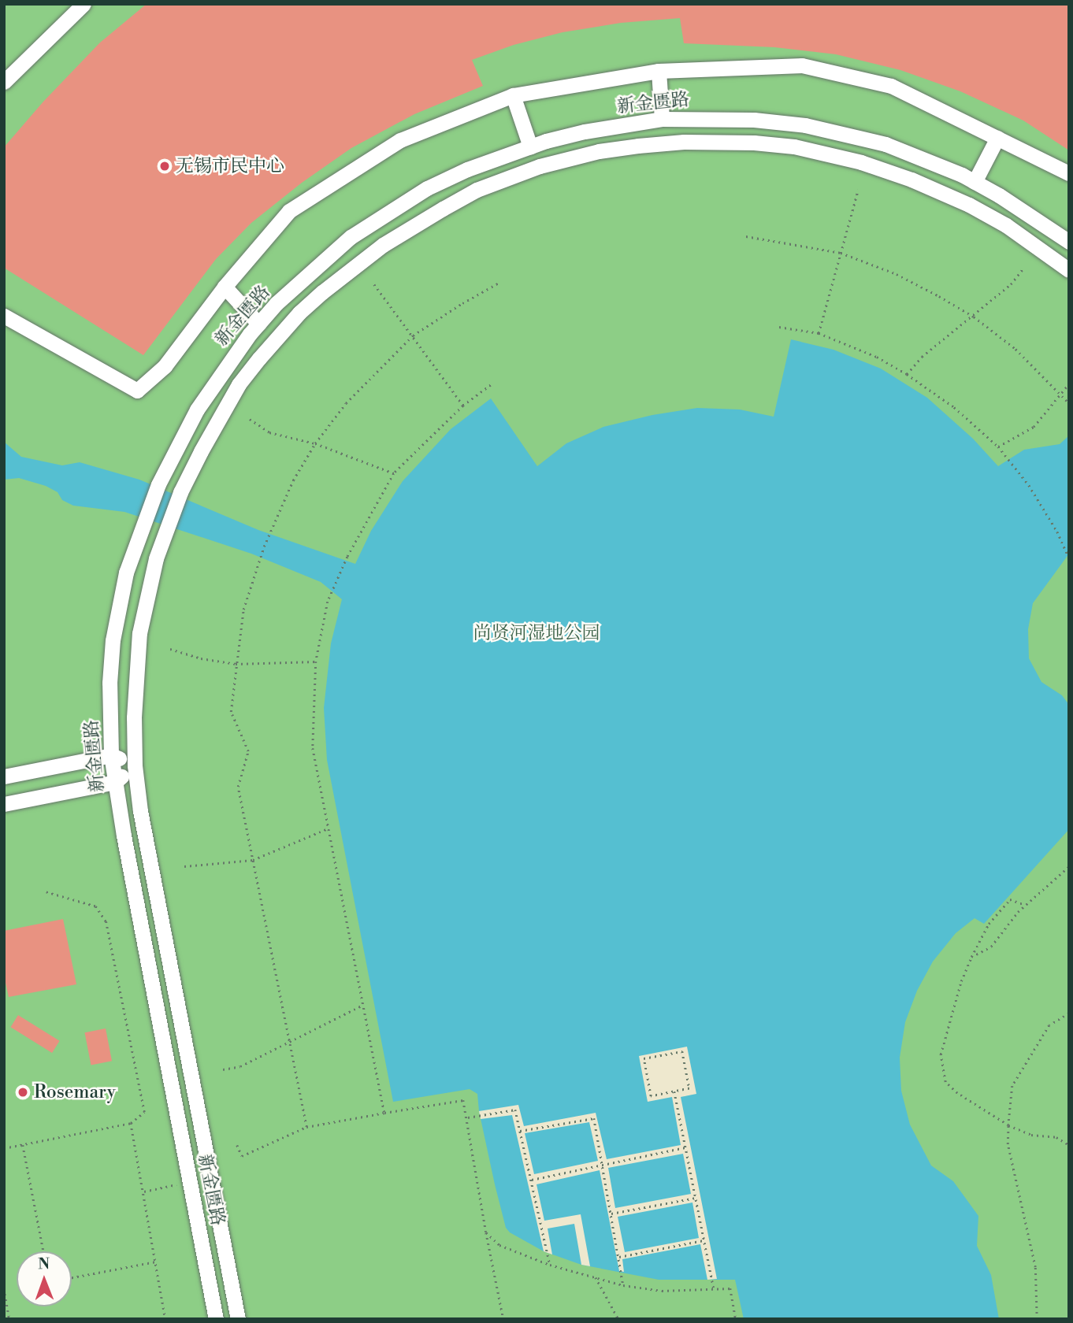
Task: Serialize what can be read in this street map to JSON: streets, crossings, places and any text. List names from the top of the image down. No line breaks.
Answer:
{"streets":{"street":["新金匮路"]},"parks":["尚贤河湿地公园"],"places":["无锡市民中心","Rosemary"],"north":"top"}
